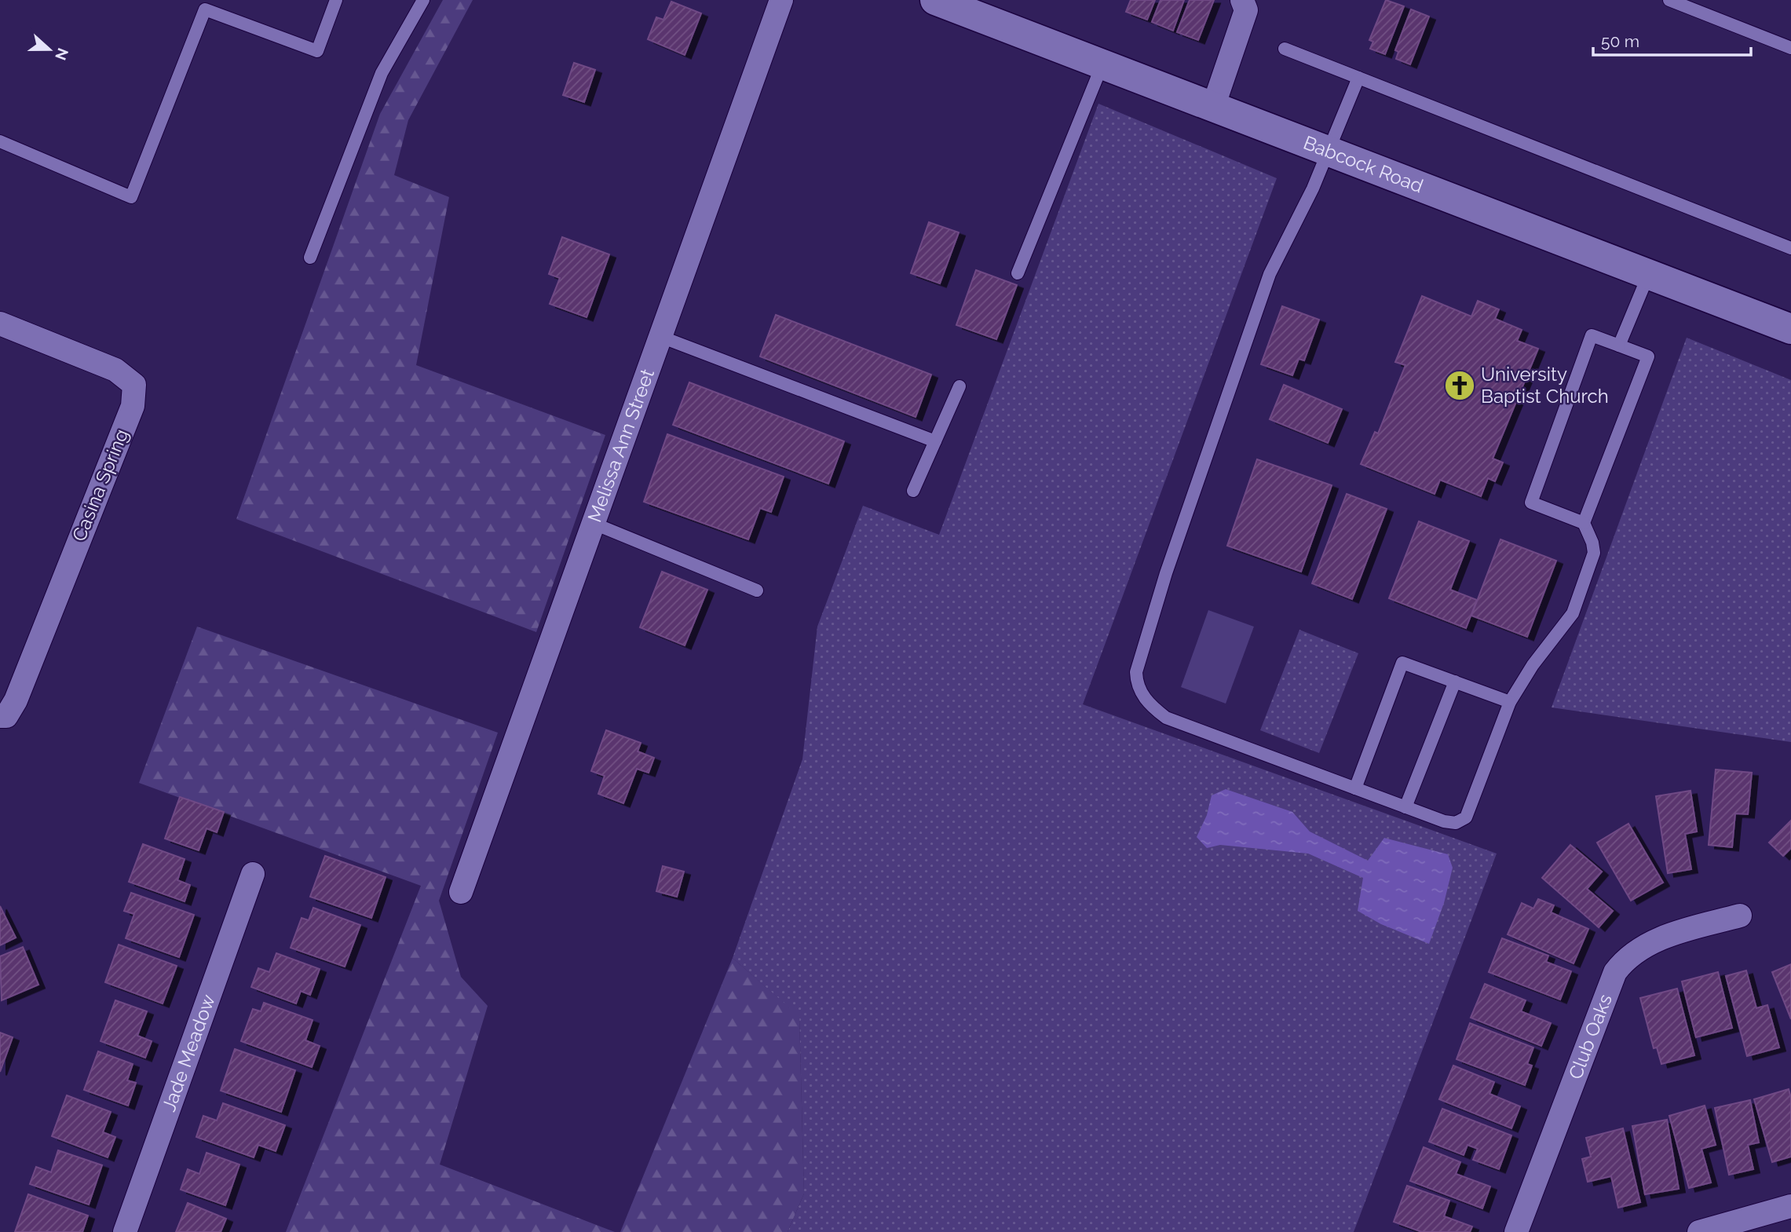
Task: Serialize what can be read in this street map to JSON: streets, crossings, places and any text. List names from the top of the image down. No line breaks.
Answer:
{"streets":{"main road":["Babcock Road"],"street":["Melissa Ann Street","Casina Spring","Club Oaks","Jade Meadow"]},"places":{"church":["University Baptist Church"]},"scale_bar":"50 m","north":"right"}
